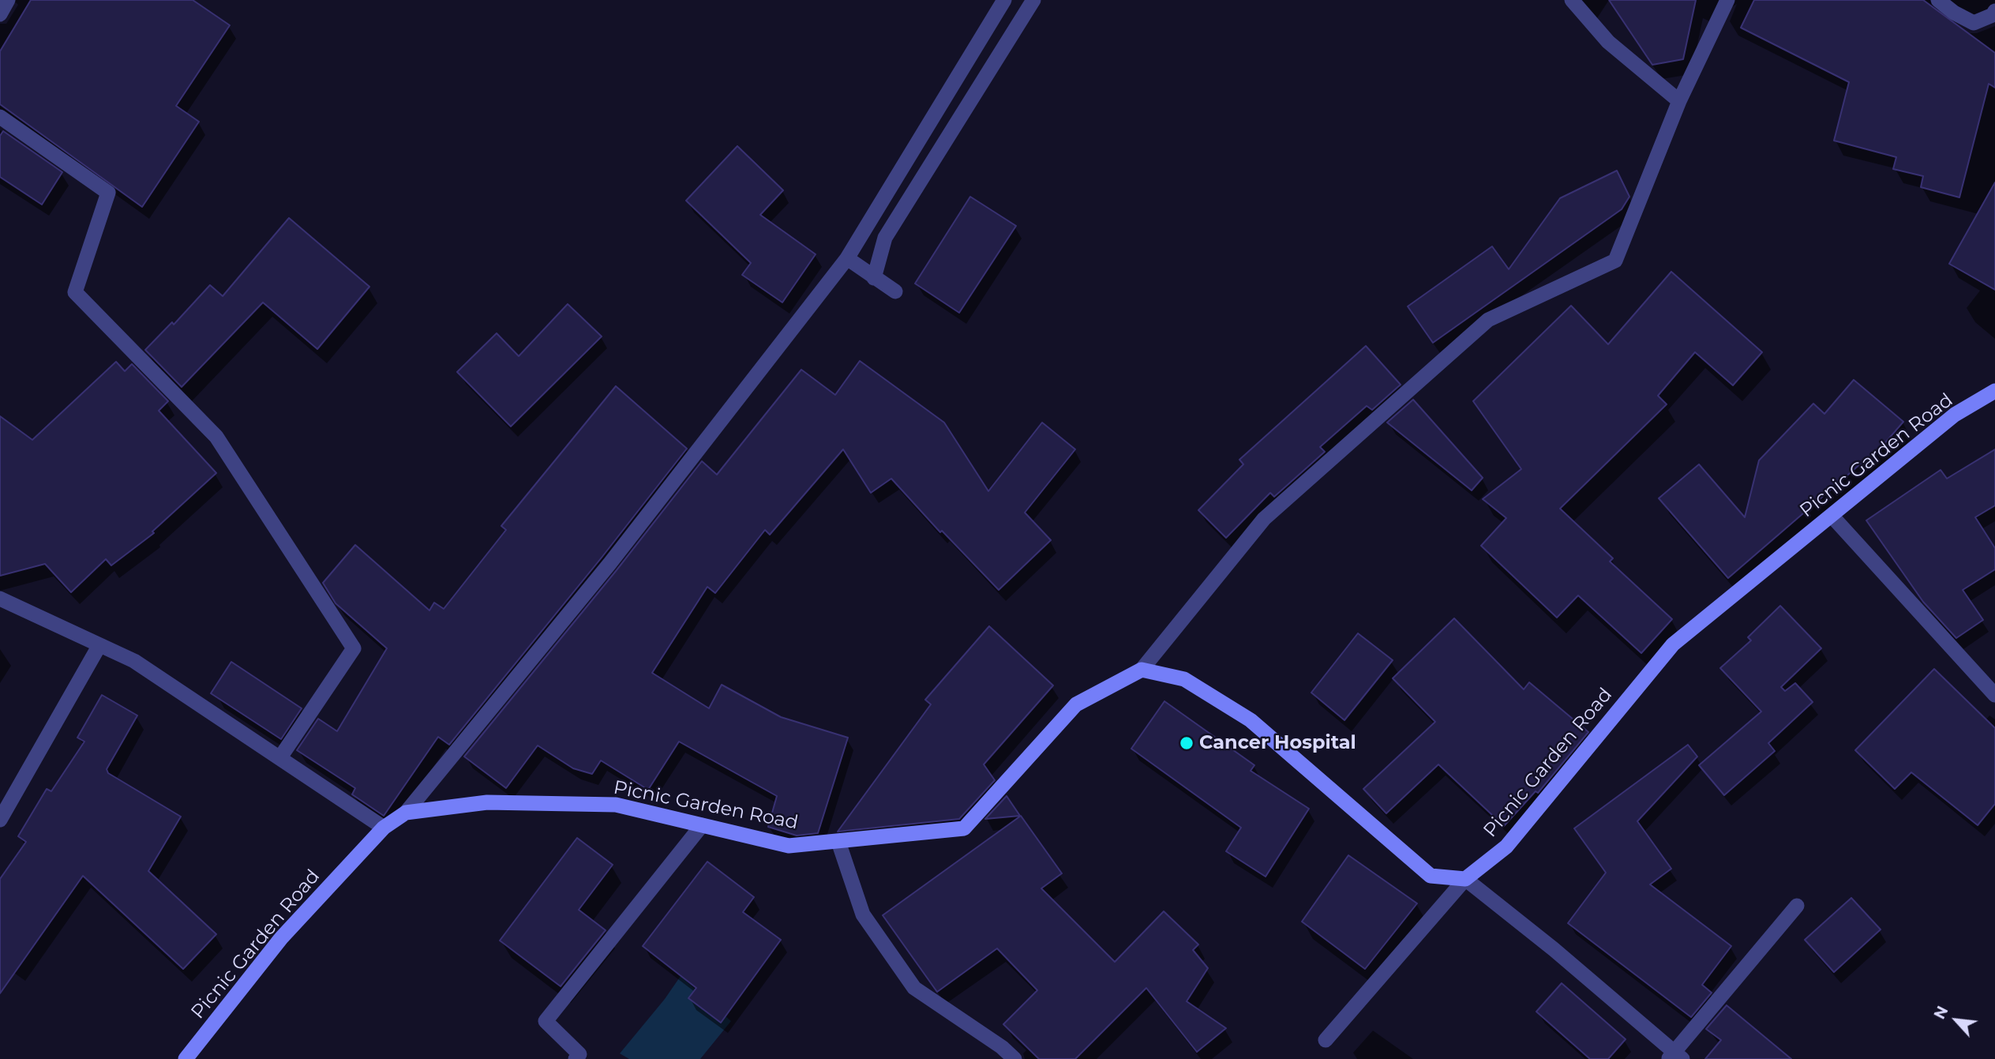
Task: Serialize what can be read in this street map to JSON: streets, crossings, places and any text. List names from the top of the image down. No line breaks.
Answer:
{"streets":{"main road":["Picnic Garden Road"]},"places":["Cancer Hospital"],"north":"top left"}
